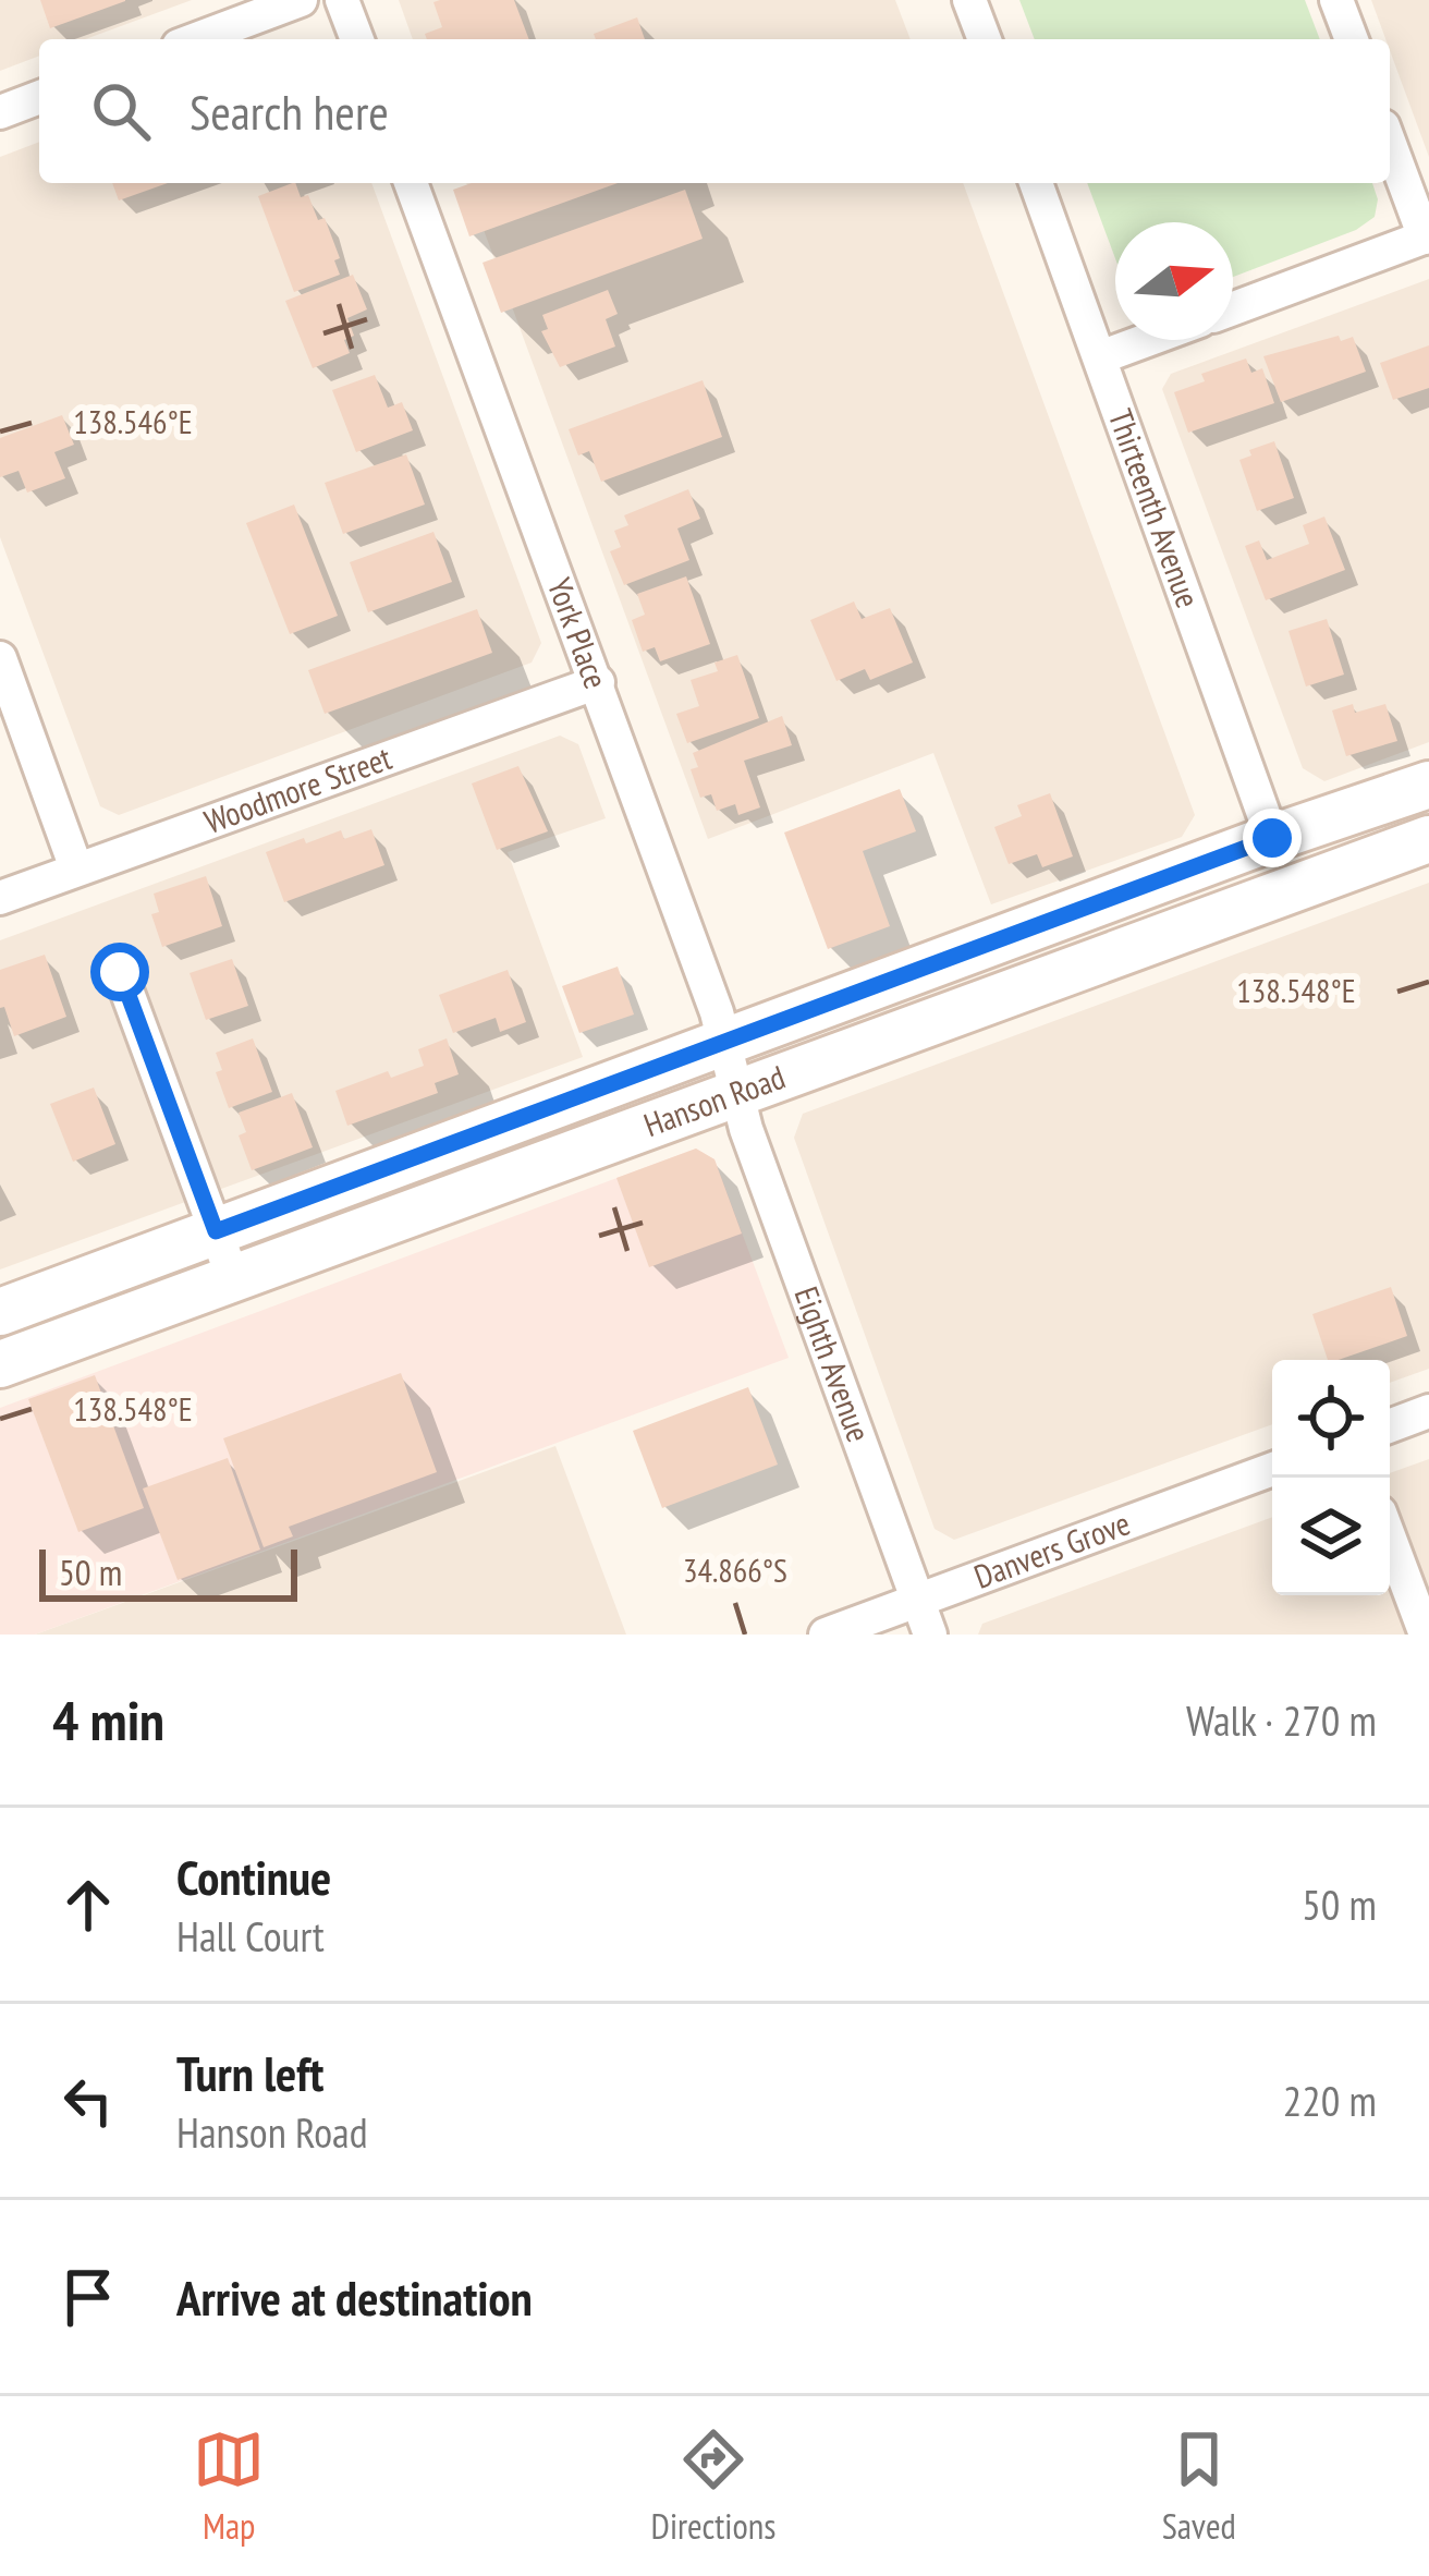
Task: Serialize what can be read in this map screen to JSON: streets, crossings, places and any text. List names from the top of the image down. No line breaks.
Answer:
{"streets":{"main road":["Hanson Road"],"street":["Thirteenth Avenue","York Place","Woodmore Street","Eighth Avenue","Danvers Grove"]},"crossings":[["Thirteenth Avenue","Hanson Road"],["York Place","Woodmore Street"],["York Place","Hanson Road"],["York Place","Eighth Avenue"],["Hanson Road","Eighth Avenue"],["Eighth Avenue","Danvers Grove"]],"scale_bar":"50 m","north":"right","page":{"search":"Search here","scale":"50 m","heading":["4 min","Walk · 270 m"],"list":[["Continue","Hall Court","50 m"],["Turn left","Hanson Road","220 m"],"Arrive at destination"],"nav":["Map","Directions","Saved"]},"coordinates":["138.546°E","138.548°E","34.866°S"]}
